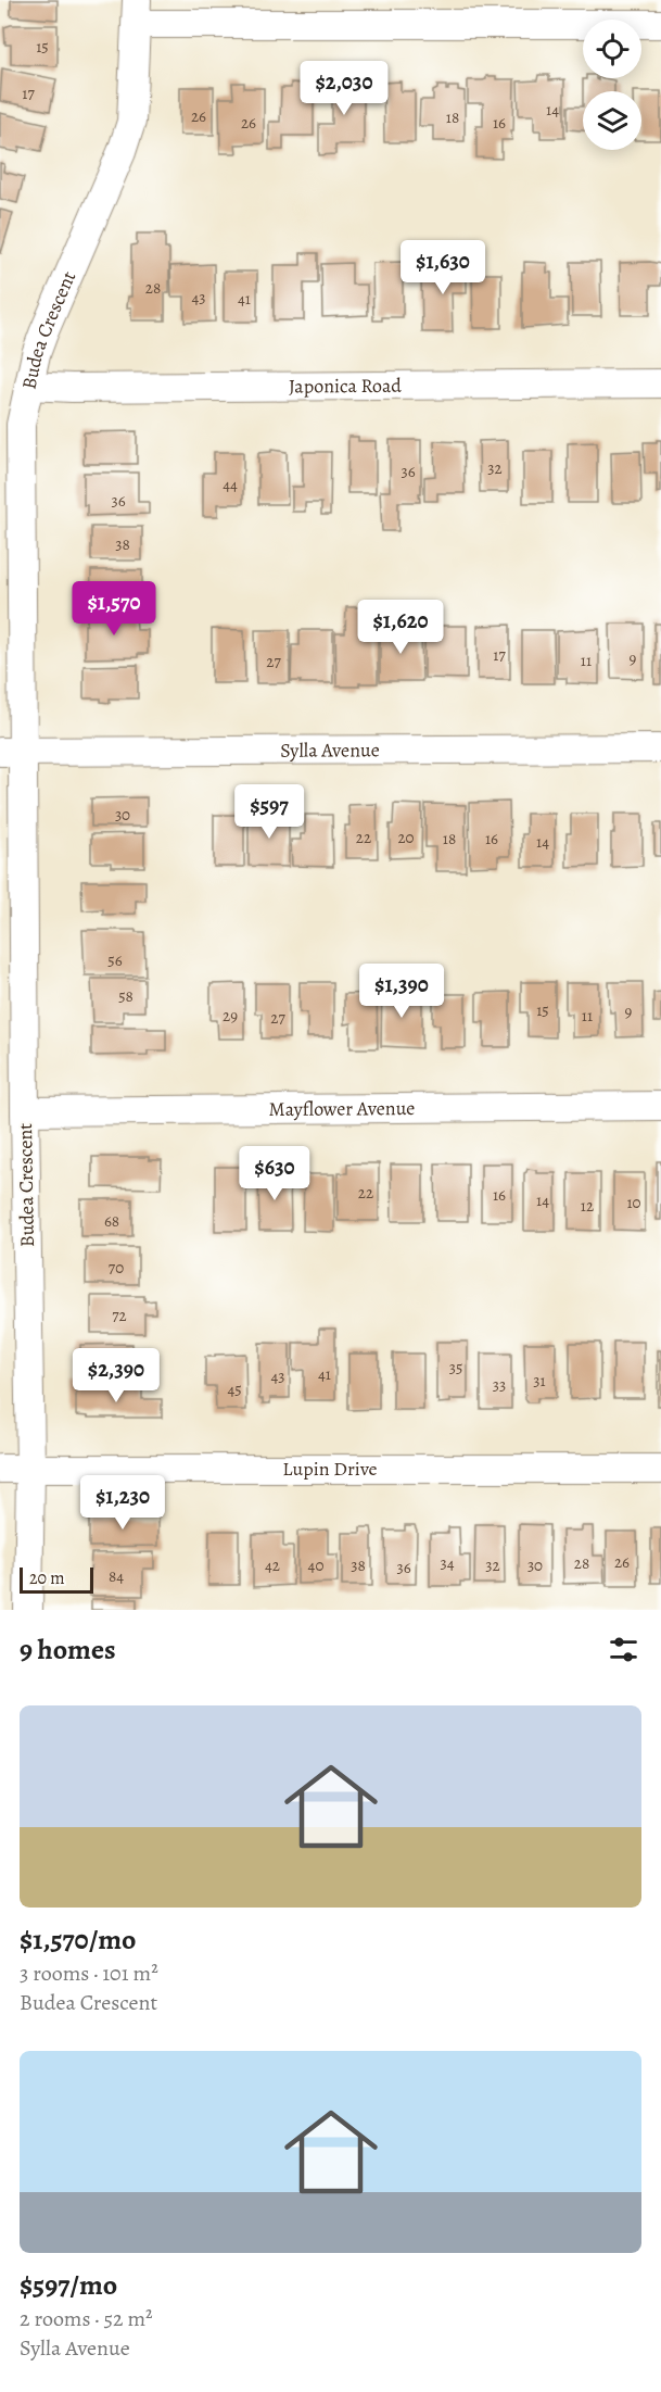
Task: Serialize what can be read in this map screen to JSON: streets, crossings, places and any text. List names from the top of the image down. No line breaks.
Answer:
{"streets":{"street":["Budea Crescent","Japonica Road","Sylla Avenue","Mayflower Avenue","Lupin Drive"]},"crossings":[["Budea Crescent","Japonica Road"],["Budea Crescent","Sylla Avenue"],["Budea Crescent","Mayflower Avenue"],["Budea Crescent","Lupin Drive"]],"house_numbers":["15","17","14","26","18","26","16","28","43","41","32","36","44","36","38","17","9","11","27","30","22","20","18","16","14","56","58","15","9","29","11","27","22","16","14","10","12","68","70","72","35","41","43","31","33","45","26","34","28","42","40","38","32","30","36","84"],"scale_bar":"20 m","page":{"price":["$2,030","$1,630","$1,570","$1,620","$597","$1,390","$630","$2,390","$1,230"],"scale":"20 m","heading":"9 homes","list":[{"name":"$1,570/mo","note":"3 rooms · 101 m² · Budea Crescent"},{"name":"$597/mo","note":"2 rooms · 52 m² · Sylla Avenue"}]}}
